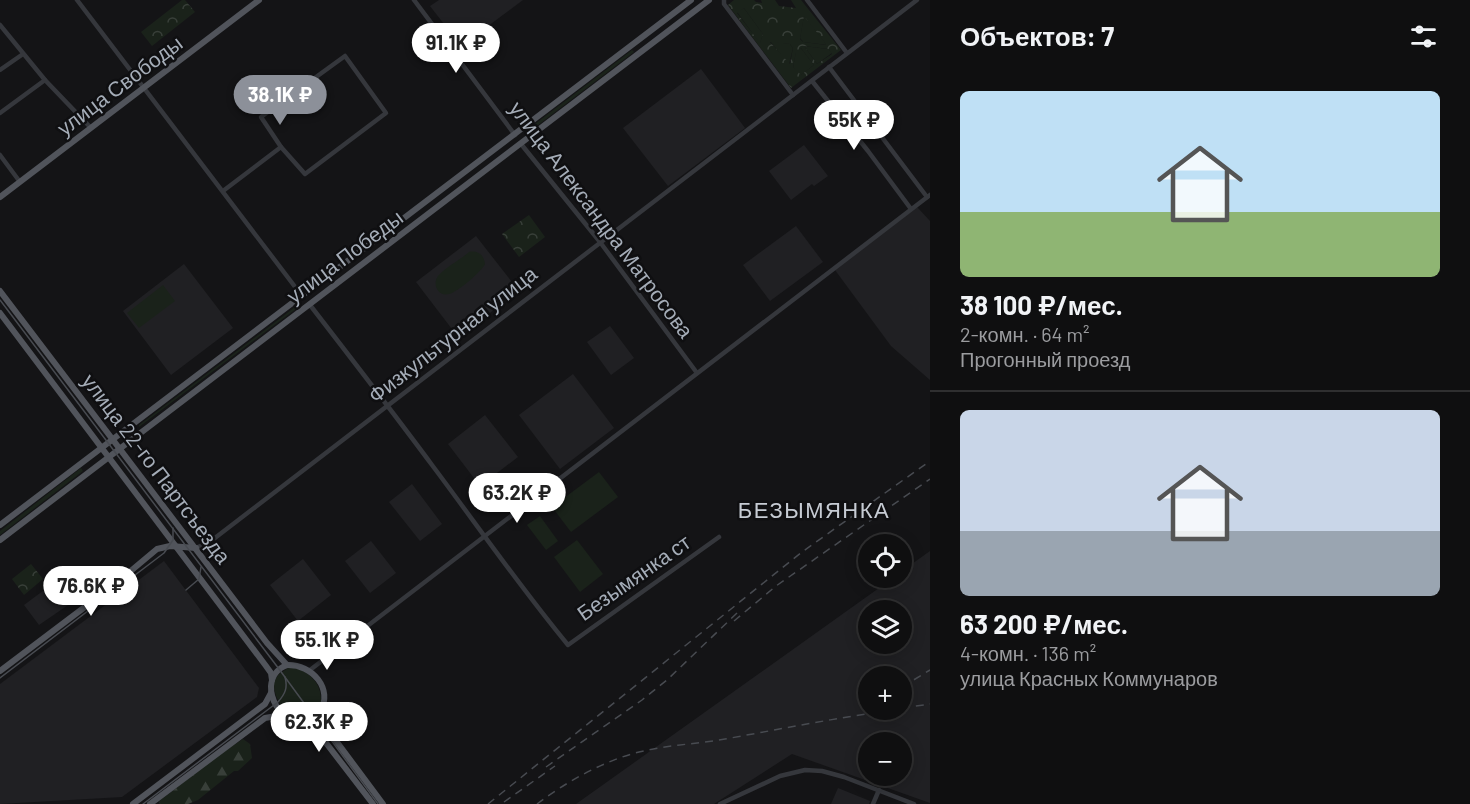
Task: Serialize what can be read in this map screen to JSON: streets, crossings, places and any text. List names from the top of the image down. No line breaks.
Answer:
{"streets":{"main road":["улица Свободы","улица Александра Матросова","улица Победы","улица 22-го Партсъезда"],"street":["Физкультурная улица","Безымянка ст"]},"crossings":[["улица Александра Матросова","улица Победы"],["улица Александра Матросова","Физкультурная улица"],["улица Победы","улица 22-го Партсъезда"],["Физкультурная улица","улица 22-го Партсъезда"]],"districts":["БЕЗЫМЯНКА"],"page":{"heading":"Объектов: 7","price":["91.1K ₽","38.1K ₽","55K ₽","63.2K ₽","76.6K ₽","55.1K ₽","62.3K ₽"],"list":[{"name":"38 100 ₽/мес.","note":"2-комн. · 64 m² · Прогонный проезд"},{"name":"63 200 ₽/мес.","note":"4-комн. · 136 m² · улица Красных Коммунаров"}],"map_buttons":["+","−"]}}
